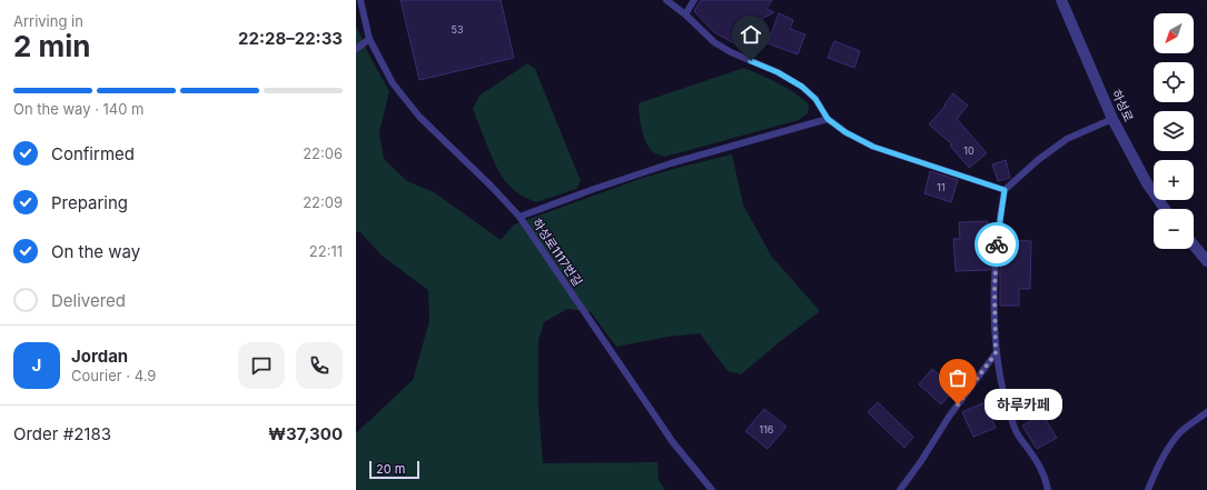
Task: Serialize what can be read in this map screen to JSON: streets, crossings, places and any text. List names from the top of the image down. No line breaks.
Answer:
{"streets":{"street":["하성로"],"lane":["하성로1117번길"]},"places":["하루카페"],"house_numbers":["53","10","11","116"],"scale_bar":"20 m","north":"bottom left","page":{"heading":["2 min","Arriving in","22:28–22:33"],"panel":["Jordan","Courier · 4.9","Order #2183","₩37,300"],"map_buttons":["+","−"],"bar":"On the way · 140 m","list":[["Confirmed","22:06"],["Preparing","22:09"],["On the way","22:11"],"Delivered"],"round":"J","bubble":"하루카페","scale":"20 m"}}
